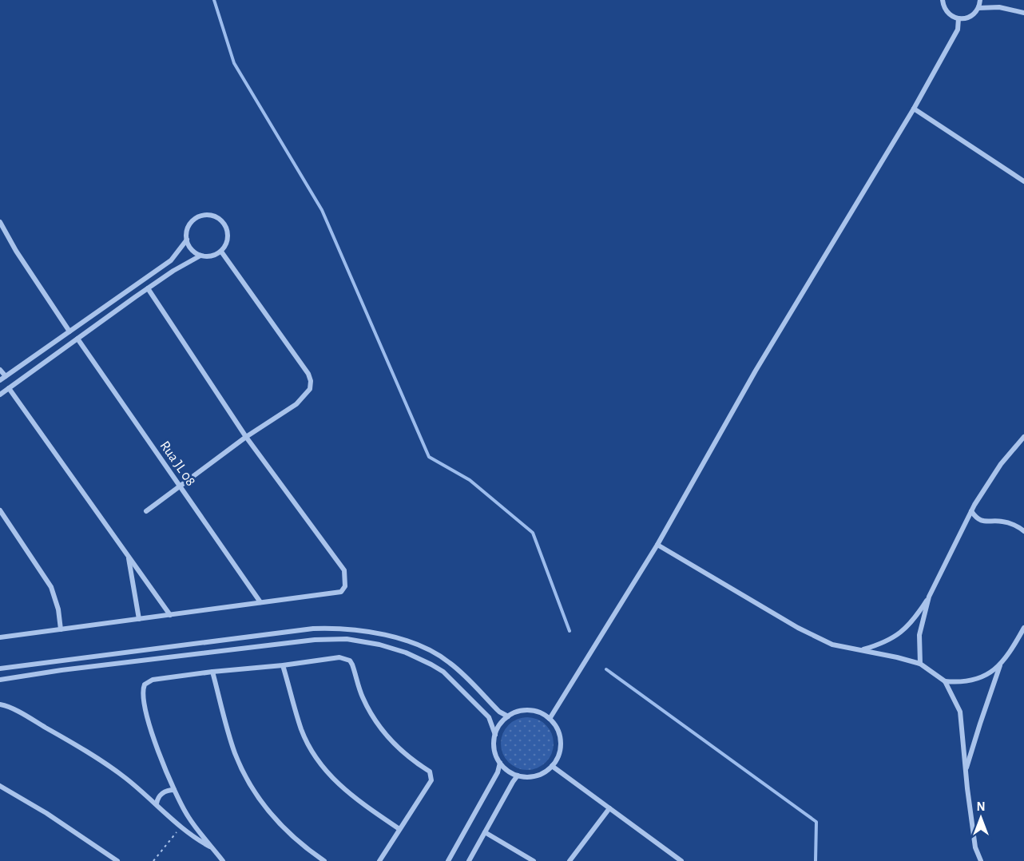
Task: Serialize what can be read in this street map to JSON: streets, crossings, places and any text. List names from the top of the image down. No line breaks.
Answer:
{"streets":{"street":["Rua JL 08"]},"north":"top"}
